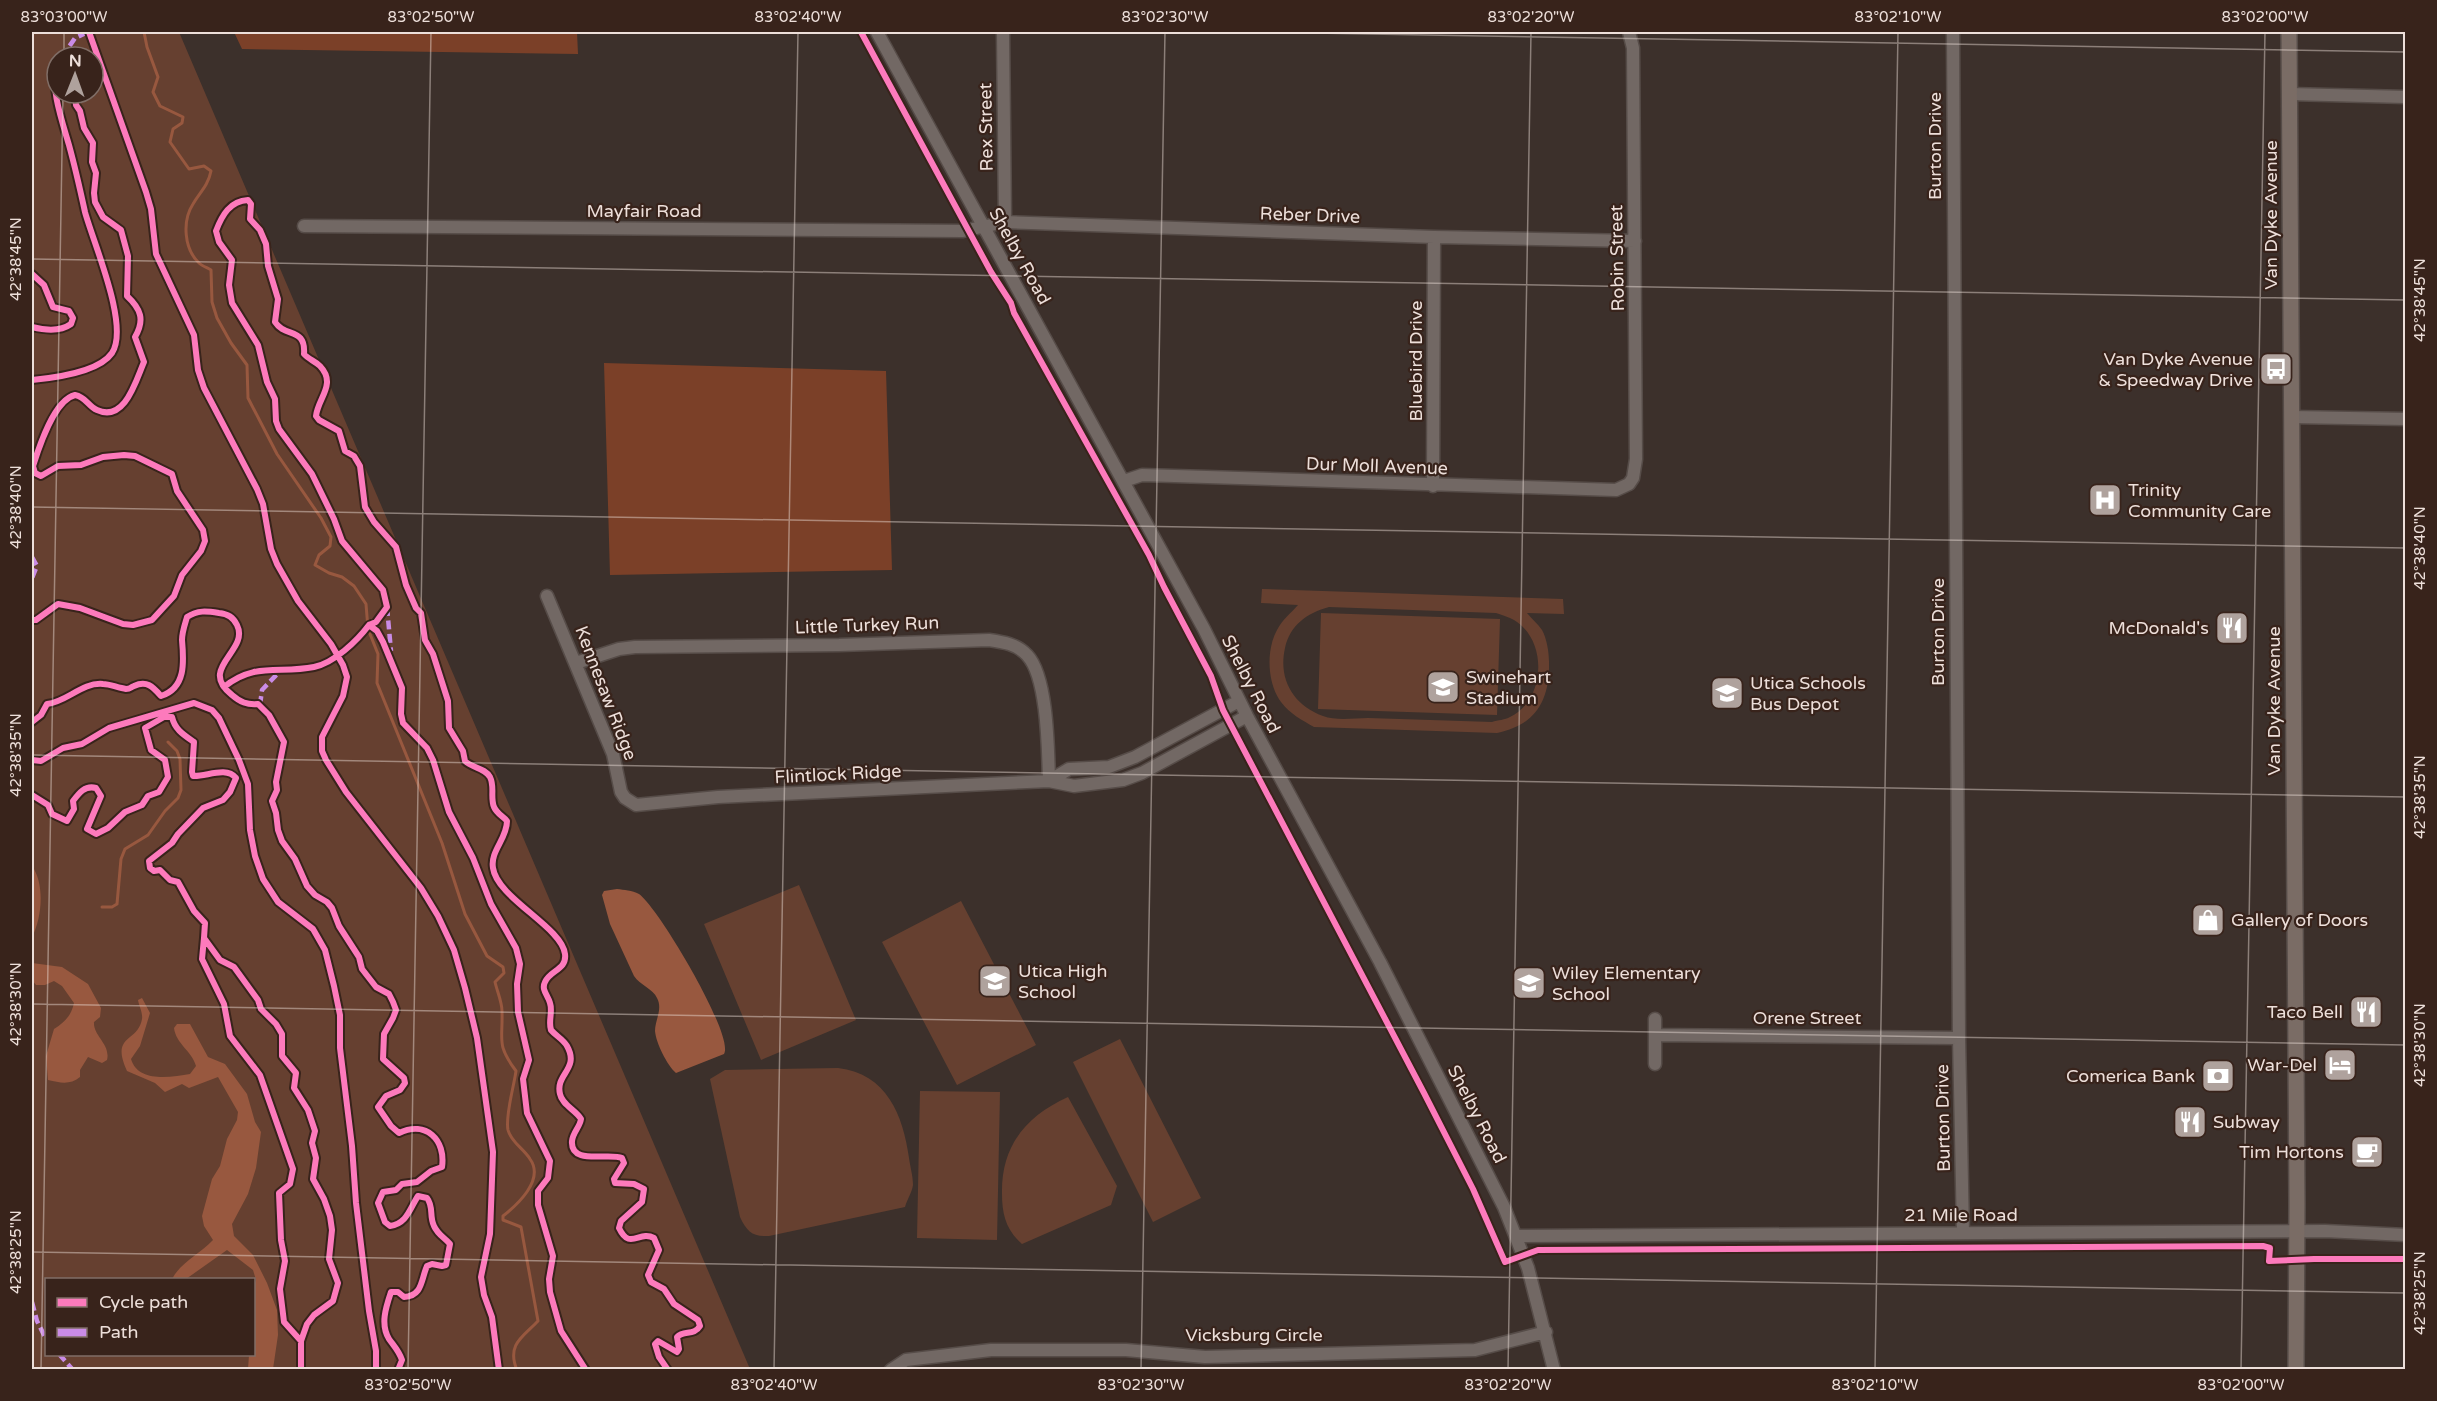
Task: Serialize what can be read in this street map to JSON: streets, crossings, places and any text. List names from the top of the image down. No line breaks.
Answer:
{"streets":{"main road":["Van Dyke Avenue"],"street":["Rex Street","Burton Drive","Mayfair Road","Reber Drive","Shelby Road","Robin Street","Bluebird Drive","Dur Moll Avenue","Little Turkey Run","Kennesaw Ridge","Flintlock Ridge","Orene Street","21 Mile Road","Vicksburg Circle"]},"crossings":[["Rex Street","Reber Drive"],["Burton Drive","Orene Street"],["Burton Drive","21 Mile Road"],["Mayfair Road","Reber Drive"],["Mayfair Road","Shelby Road"],["Reber Drive","Shelby Road"],["Reber Drive","Robin Street"],["Reber Drive","Bluebird Drive"],["Van Dyke Avenue","21 Mile Road"],["Shelby Road","Dur Moll Avenue"],["Shelby Road","Flintlock Ridge"],["Shelby Road","21 Mile Road"],["Shelby Road","Vicksburg Circle"],["Robin Street","Dur Moll Avenue"],["Bluebird Drive","Dur Moll Avenue"],["Little Turkey Run","Kennesaw Ridge"],["Little Turkey Run","Flintlock Ridge"],["Kennesaw Ridge","Flintlock Ridge"]],"places":{"bus stop":["Van Dyke Avenue & Speedway Drive"],"hospital":["Trinity Community Care"],"restaurant":["McDonald's","Taco Bell","Subway"],"school or university":["Swinehart Stadium","Utica Schools Bus Depot","Utica High School","Wiley Elementary School"],"shop":["Gallery of Doors"],"hotel":["War-Del"],"bank":["Comerica Bank"],"cafe":["Tim Hortons"]},"legend":["Cycle path","Path"],"north":"top","coordinates":["83°03'00\"W","83°02'50\"W","83°02'40\"W","83°02'30\"W","83°02'20\"W","83°02'10\"W","83°02'00\"W","42°38'45\"N","42°38'40\"N","42°38'35\"N","42°38'30\"N","42°38'25\"N"]}
